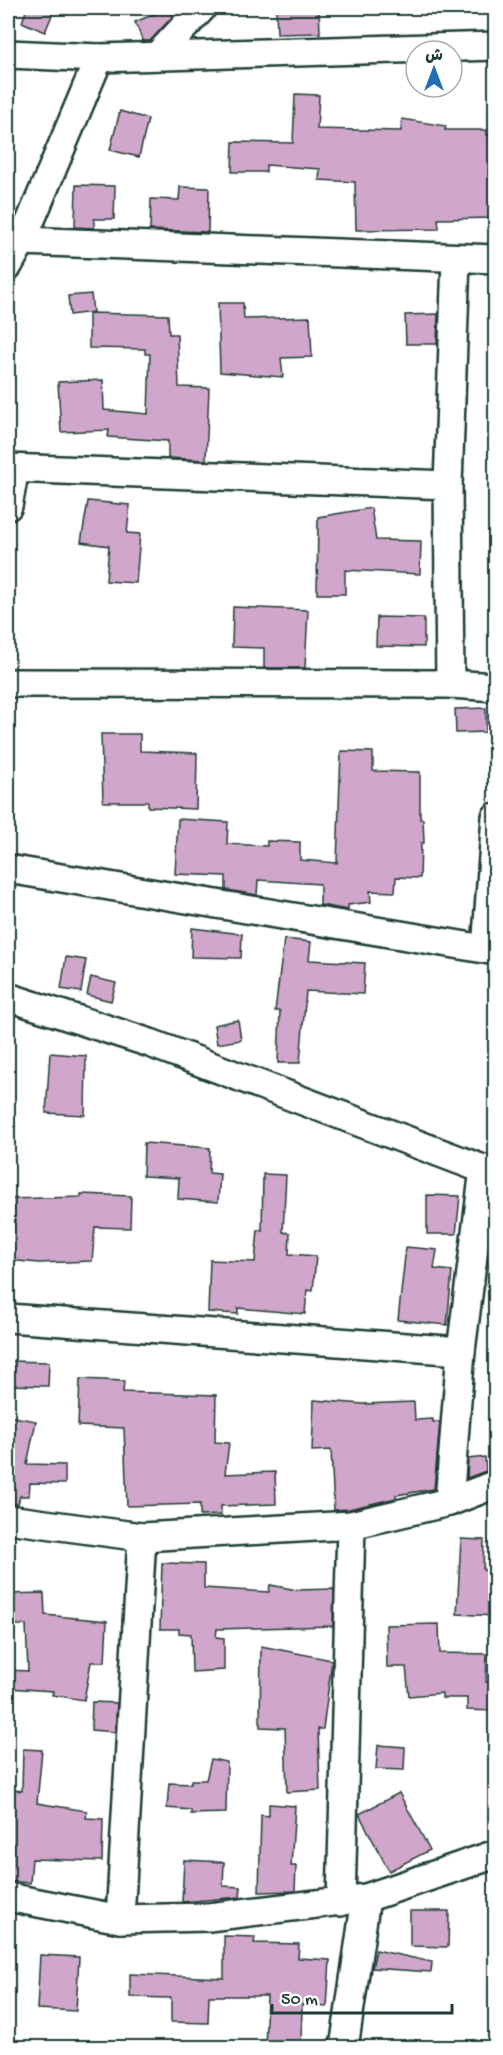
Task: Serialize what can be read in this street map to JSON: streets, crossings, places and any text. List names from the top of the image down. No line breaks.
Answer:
{"scale_bar":"50 m","north":"top"}
